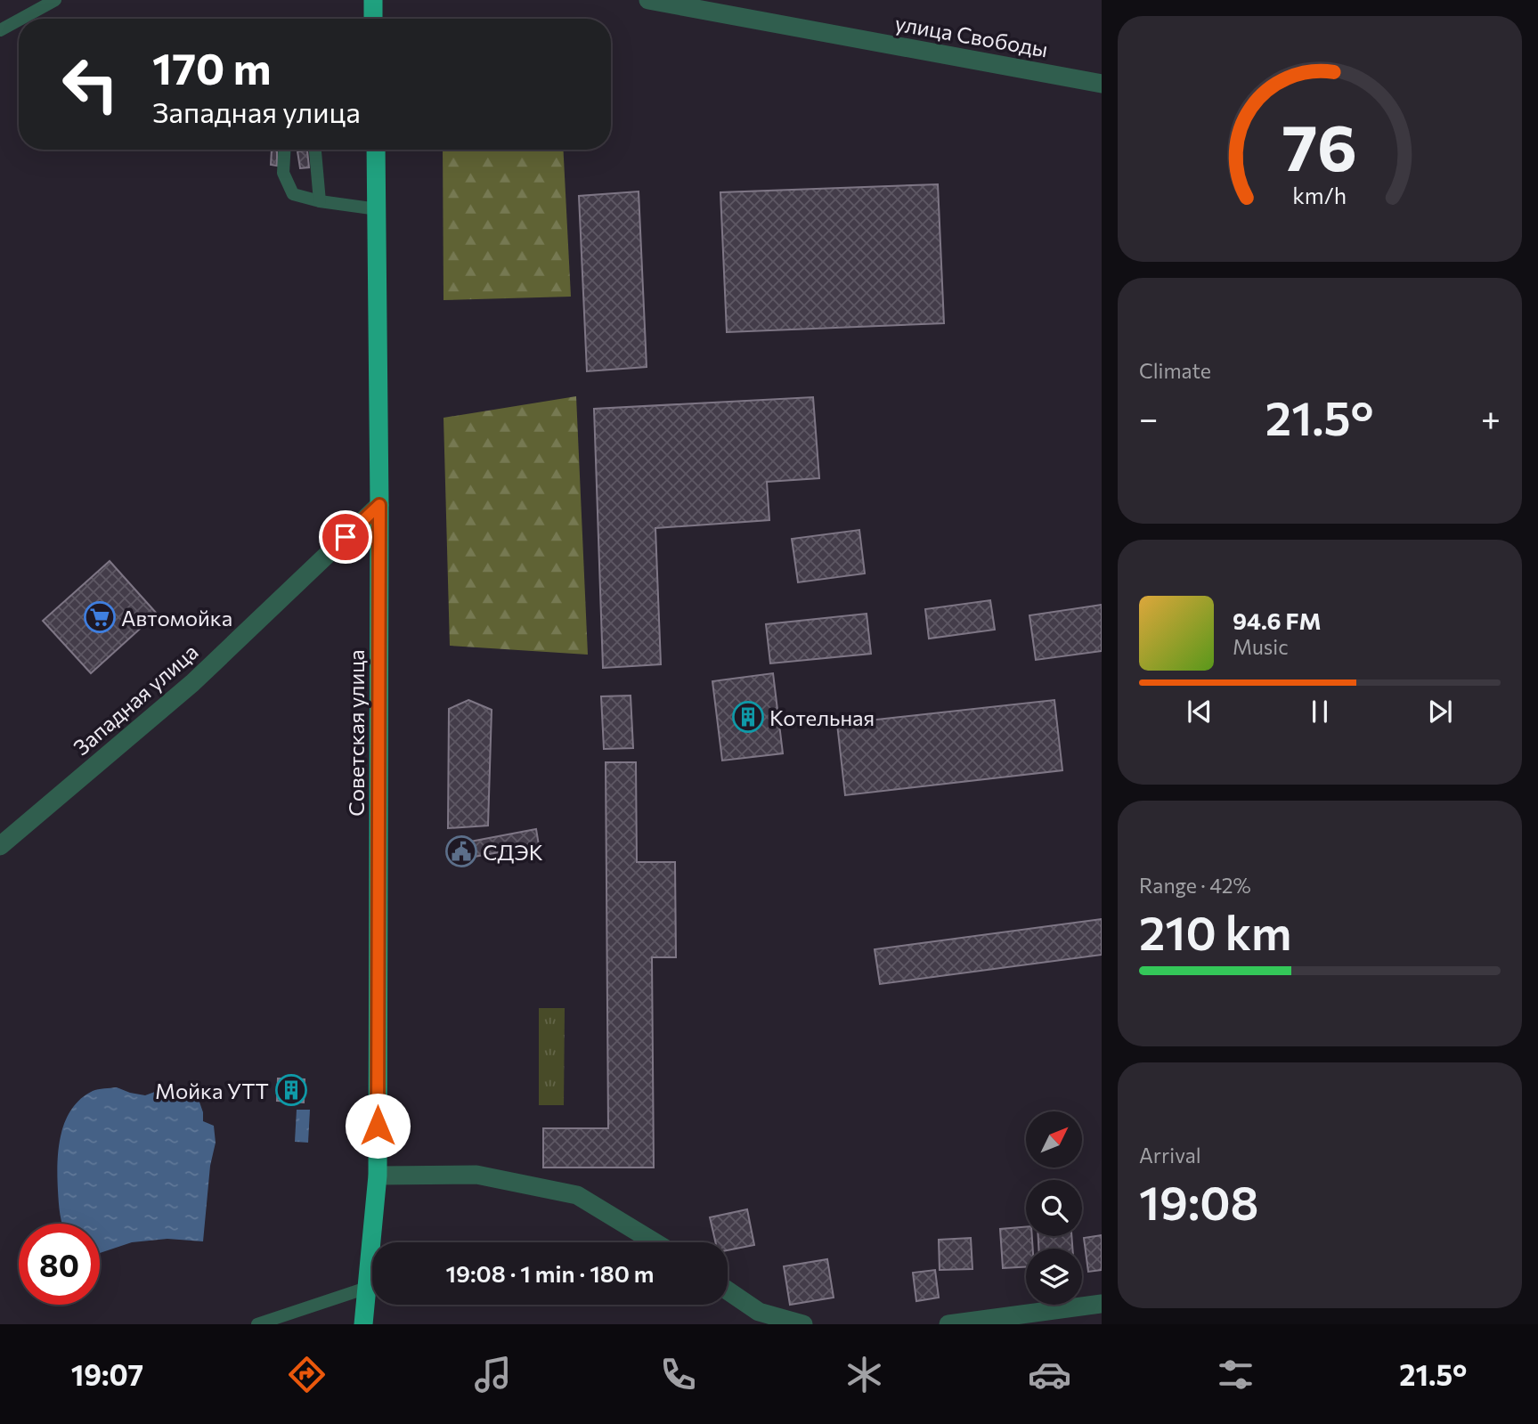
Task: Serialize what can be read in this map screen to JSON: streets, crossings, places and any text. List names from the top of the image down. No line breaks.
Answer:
{"streets":{"highway":["Советская улица"],"street":["улица Свободы","Западная улица"]},"crossings":[["Западная улица","Советская улица"]],"places":{"supermarket":["Автомойка"],"building":["Котельная","Мойка УТТ"],"public building":["СДЭК"]},"north":"top right","page":{"turn":["170 m","Западная улица"],"tile":["Climate",["Range · 42%","210 km"],["Arrival","19:08"]],"heat":["−","21.5°","+"],"song":["94.6 FM","Music"],"limit":"80","trip":"19:08 · 1 min · 180 m","tabs":["19:07","21.5°"],"gauge":["76","km/h"]}}
